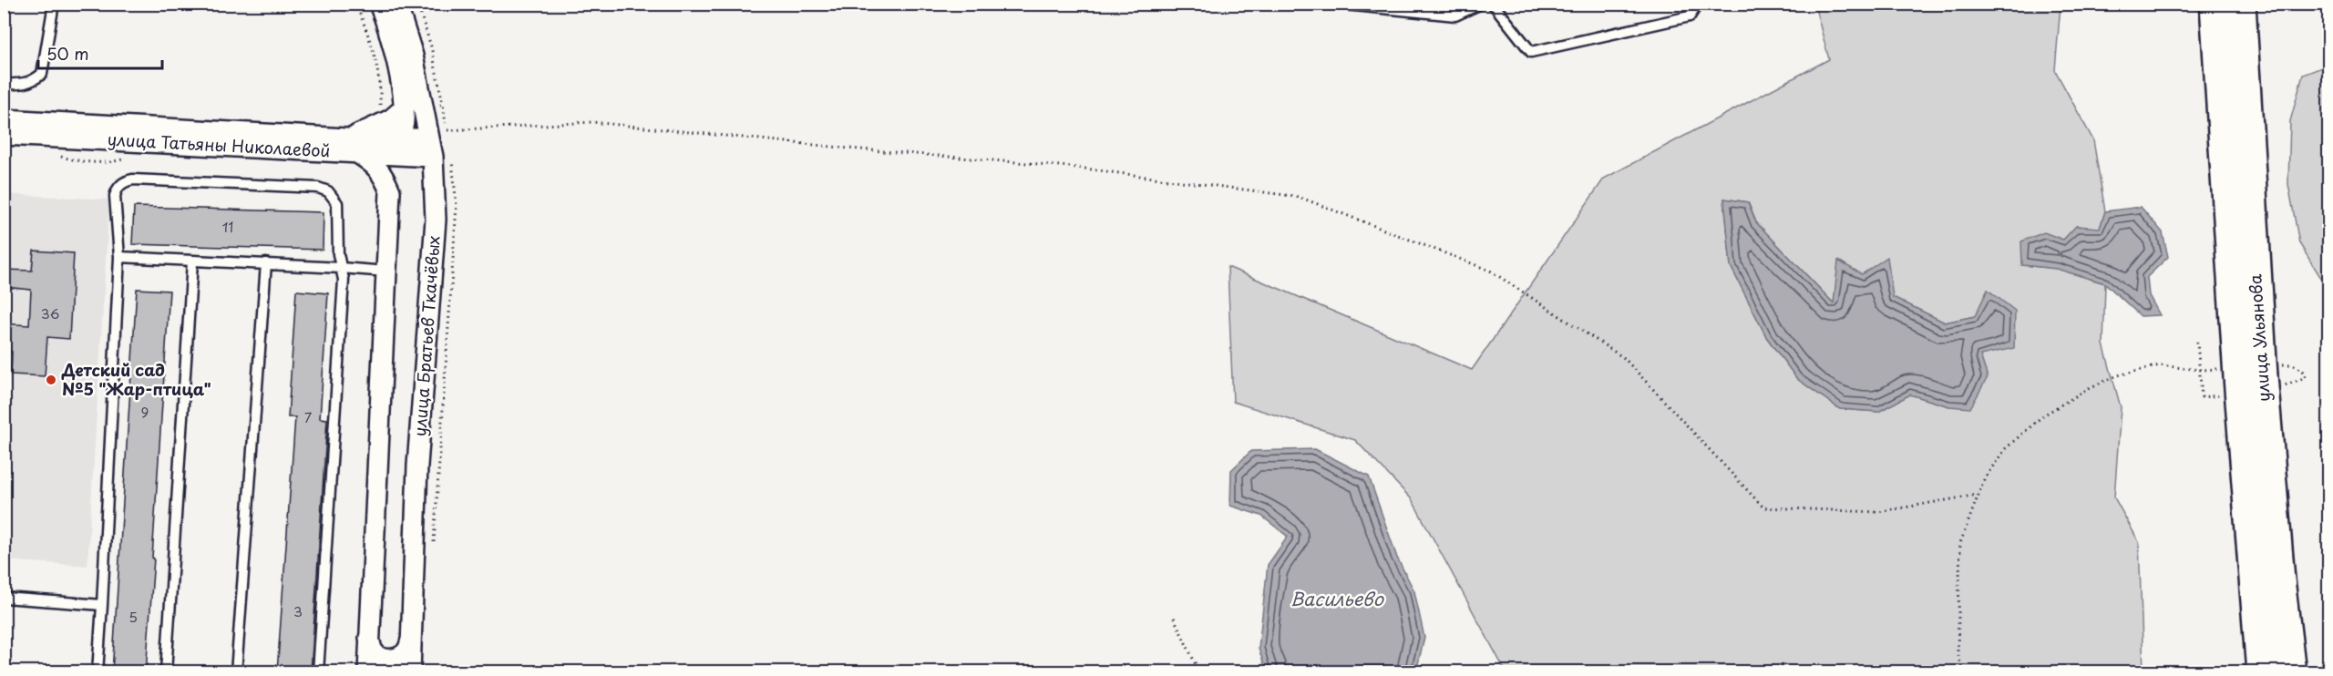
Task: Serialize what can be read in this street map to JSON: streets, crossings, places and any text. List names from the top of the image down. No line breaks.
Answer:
{"streets":{"main road":["улица Ульянова"],"street":["улица Татьяны Николаевой","улица Братьев Ткачёвых"]},"crossings":[["улица Татьяны Николаевой","улица Братьев Ткачёвых"]],"water":["Васильево"],"places":["Детский сад №5 \"Жар-птица\""],"house_numbers":["11","36","9","7","3","5"],"scale_bar":"50 m"}
